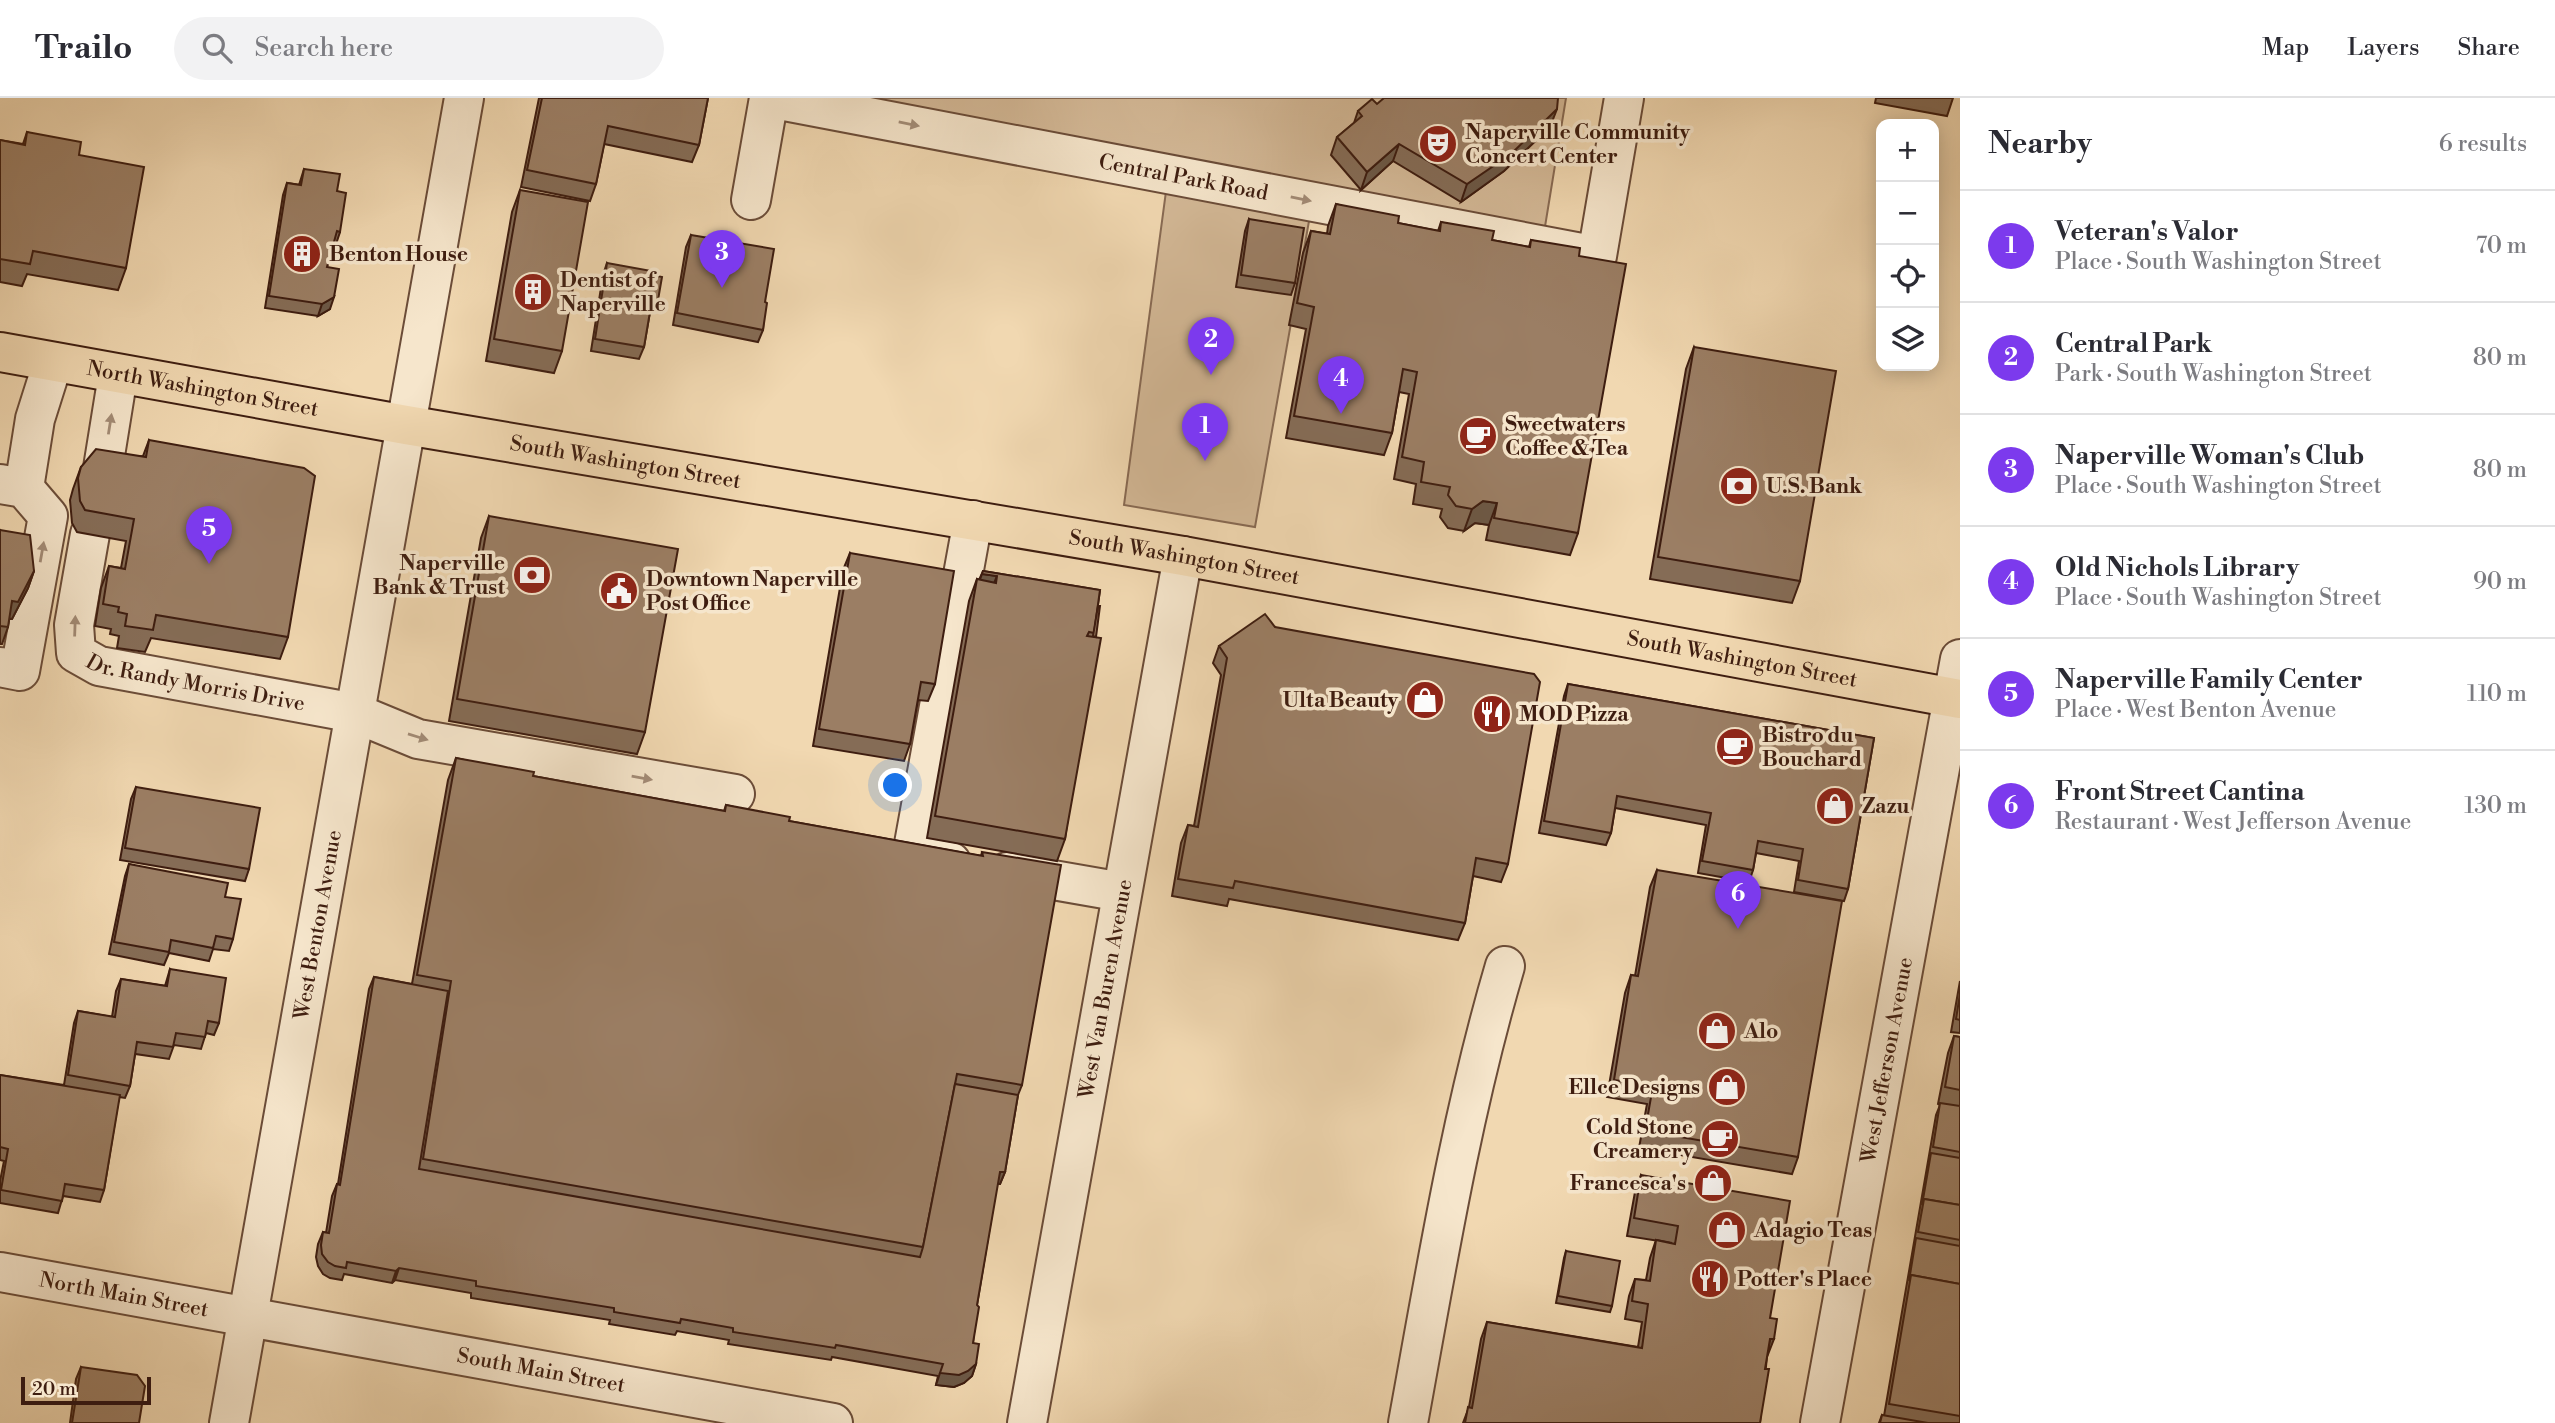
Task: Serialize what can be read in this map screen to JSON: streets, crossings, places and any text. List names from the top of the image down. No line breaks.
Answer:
{"streets":{"main road":["North Washington Street","South Washington Street"],"street":["Central Park Road","Dr. Randy Morris Drive","West Benton Avenue","West Van Buren Avenue","West Jefferson Avenue","North Main Street","South Main Street"]},"crossings":[["North Washington Street","South Washington Street"],["North Washington Street","West Benton Avenue"],["South Washington Street","West Benton Avenue"],["South Washington Street","West Van Buren Avenue"],["South Washington Street","West Jefferson Avenue"],["Dr. Randy Morris Drive","West Benton Avenue"],["West Benton Avenue","North Main Street"],["West Benton Avenue","South Main Street"],["North Main Street","South Main Street"]],"one_way":["Central Park Road"],"places":{"theatre":["Naperville Community Concert Center"],"building":["Benton House","Dentist of Naperville"],"cafe":["Sweetwaters Coffee & Tea","Bistro du Bouchard","Cold Stone Creamery"],"bank":["U.S. Bank","Naperville Bank & Trust"],"public building":["Downtown Naperville Post Office"],"shop":["Ulta Beauty","Zazu","Alo","Ellce Designs","Francesca's","Adagio Teas"],"restaurant":["MOD Pizza","Potter's Place"]},"scale_bar":"20 m","page":{"header":"Trailo","search":"Search here","nav":["Map","Layers","Share"],"heading":["Nearby","6 results"],"map_buttons":["+","−"],"list":[{"mark":"1","name":"Veteran's Valor","note":"Place · South Washington Street","value":"70 m"},{"mark":"2","name":"Central Park","note":"Park · South Washington Street","value":"80 m"},{"mark":"3","name":"Naperville Woman's Club","note":"Place · South Washington Street","value":"80 m"},{"mark":"4","name":"Old Nichols Library","note":"Place · South Washington Street","value":"90 m"},{"mark":"5","name":"Naperville Family Center","note":"Place · West Benton Avenue","value":"110 m"},{"mark":"6","name":"Front Street Cantina","note":"Restaurant · West Jefferson Avenue","value":"130 m"}],"pins":["3","2","4","1","5","6"],"scale":"20 m"}}
